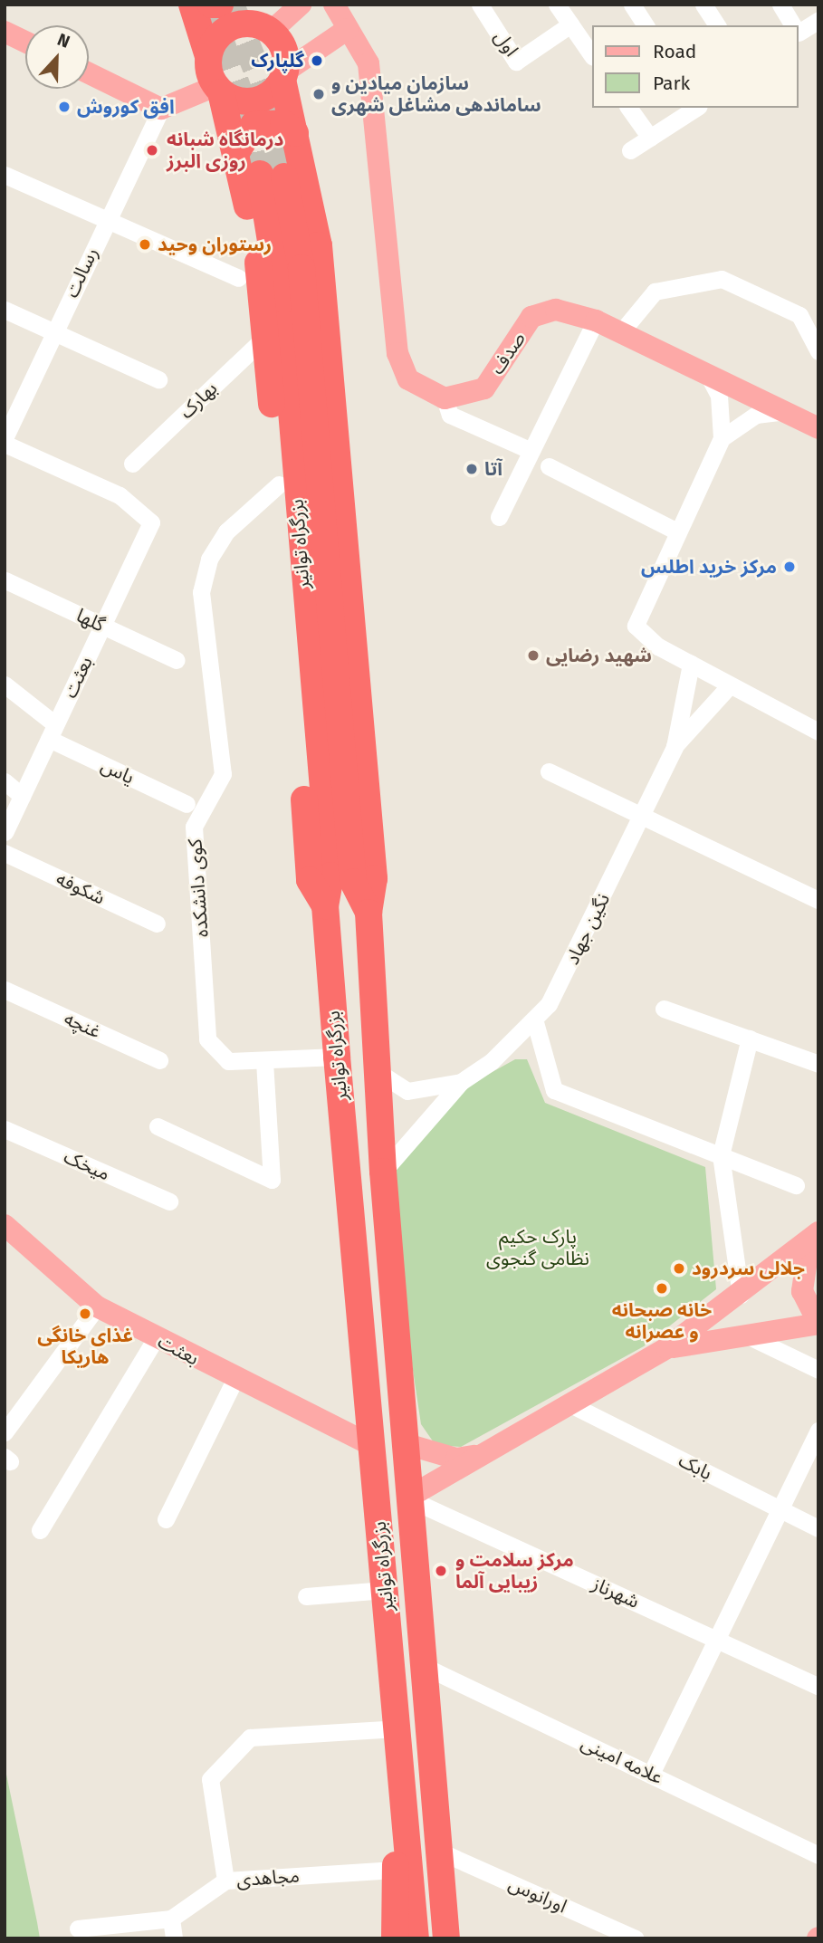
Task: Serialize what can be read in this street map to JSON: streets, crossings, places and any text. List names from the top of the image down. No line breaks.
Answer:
{"streets":{"highway":["بزرگراه توانیر"],"main road":["صدف","بعثت"],"street":["اول","رسالت","بهارک","گلها","یاس","شکوفه","کوی دانشکده","نگین جهاد","غنچه","میخک","بابک","شهرناز","علامه امینی","مجاهدی","اورانوس"]},"crossings":[["بزرگراه توانیر","بعثت"],["بزرگراه توانیر","کوی دانشکده"],["بزرگراه توانیر","نگین جهاد"],["بزرگراه توانیر","شهرناز"],["بزرگراه توانیر","علامه امینی"],["بزرگراه توانیر","اورانوس"],["گلها","بعثت"],["بعثت","یاس"]],"parks":["پارک حکیم نظامی گنجوی"],"places":["گلپارک","سازمان میادین و ساماندهی مشاغل شهری","افق کوروش","درمانگاه شبانه روزی البرز","رستوران وحید","آتا","مرکز خرید اطلس","شهید رضایی","جلالی سردرود","خانه صبحانه و عصرانه","غذای خانگی هاریکا","مرکز سلامت و زیبایی آلما"],"legend":["Road","Park"],"north":"top"}
